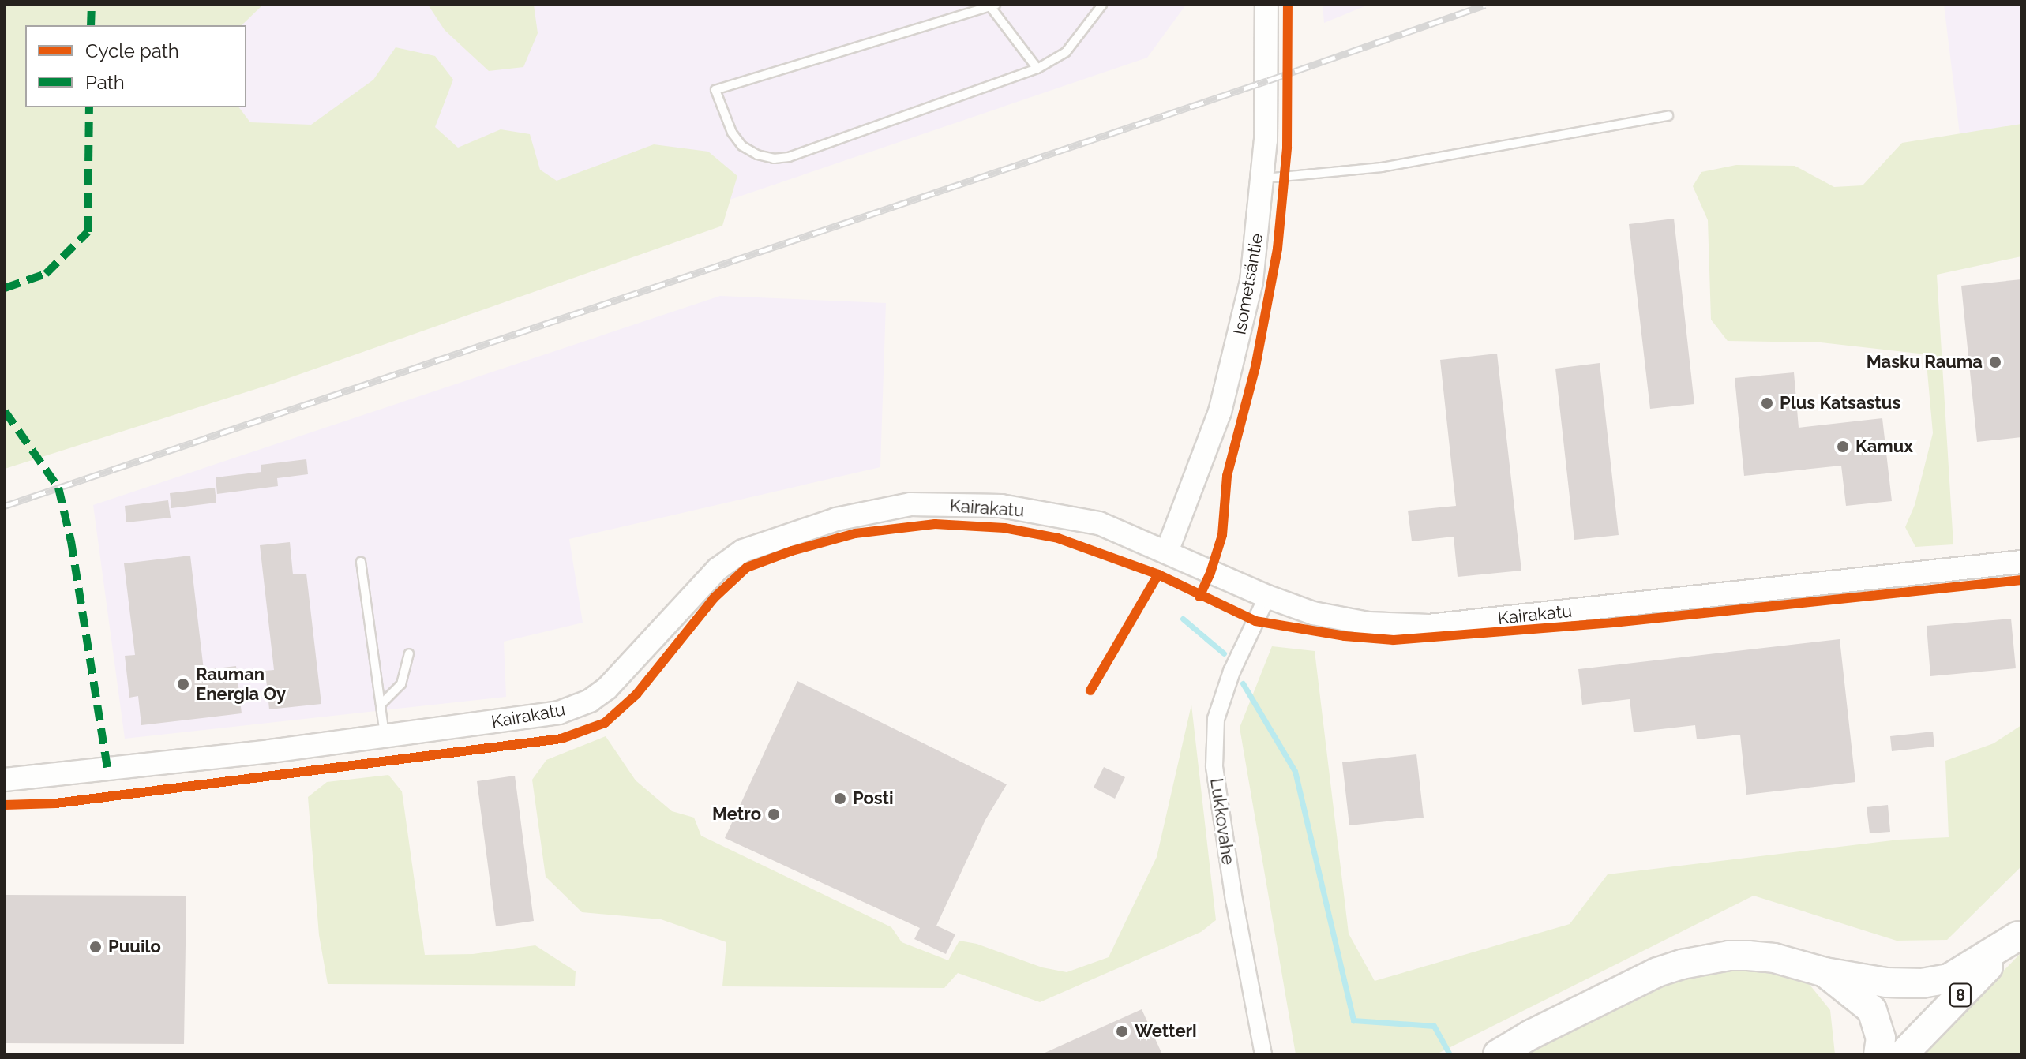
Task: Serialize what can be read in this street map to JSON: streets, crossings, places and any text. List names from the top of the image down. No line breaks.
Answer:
{"streets":{"highway":["8"],"main road":["Isometsäntie","Kairakatu"],"street":["Lukkovahe"]},"crossings":[["Isometsäntie","Kairakatu"],["Kairakatu","Lukkovahe"]],"places":["Masku Rauma","Plus Katsastus","Kamux","Rauman Energia Oy","Posti","Metro","Puuilo","Wetteri"],"legend":["Cycle path","Path"]}
